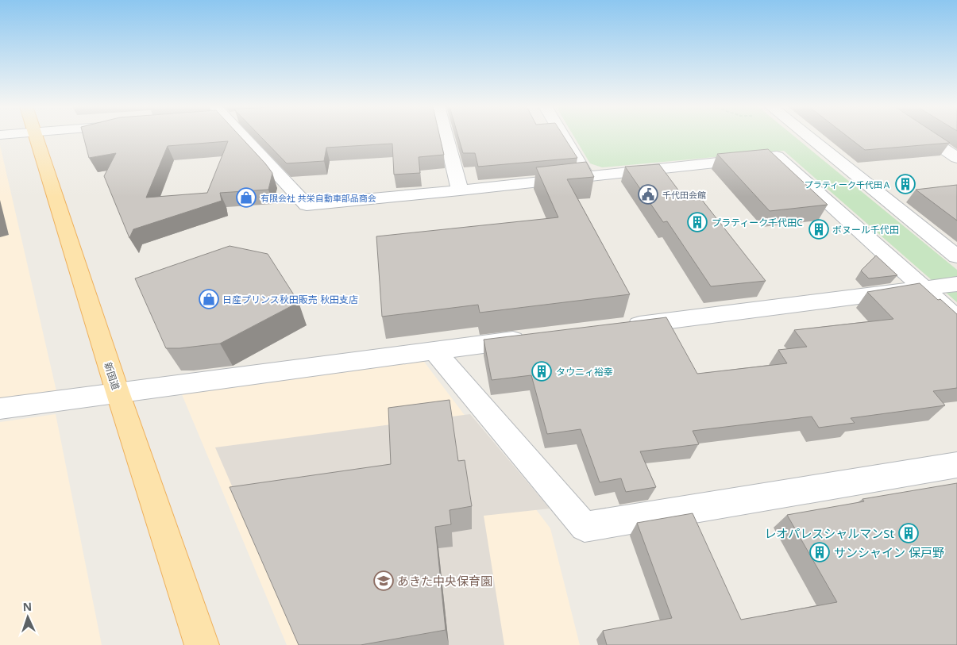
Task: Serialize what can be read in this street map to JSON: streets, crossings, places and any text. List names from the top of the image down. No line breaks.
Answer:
{"streets":{"main road":["新国道"]},"places":{"building":["プラティーク千代田Ａ","プラティーク千代田C","ボヌール千代田","タウニィ裕幸","レオパレスシャルマンSt","サンシャイン 保戸野"],"public building":["千代田会館"],"shop":["有限会社 共栄自動車部品商会","日産プリンス秋田販売 秋田支店"],"school or university":["あきた中央保育園"]},"north":"top"}
